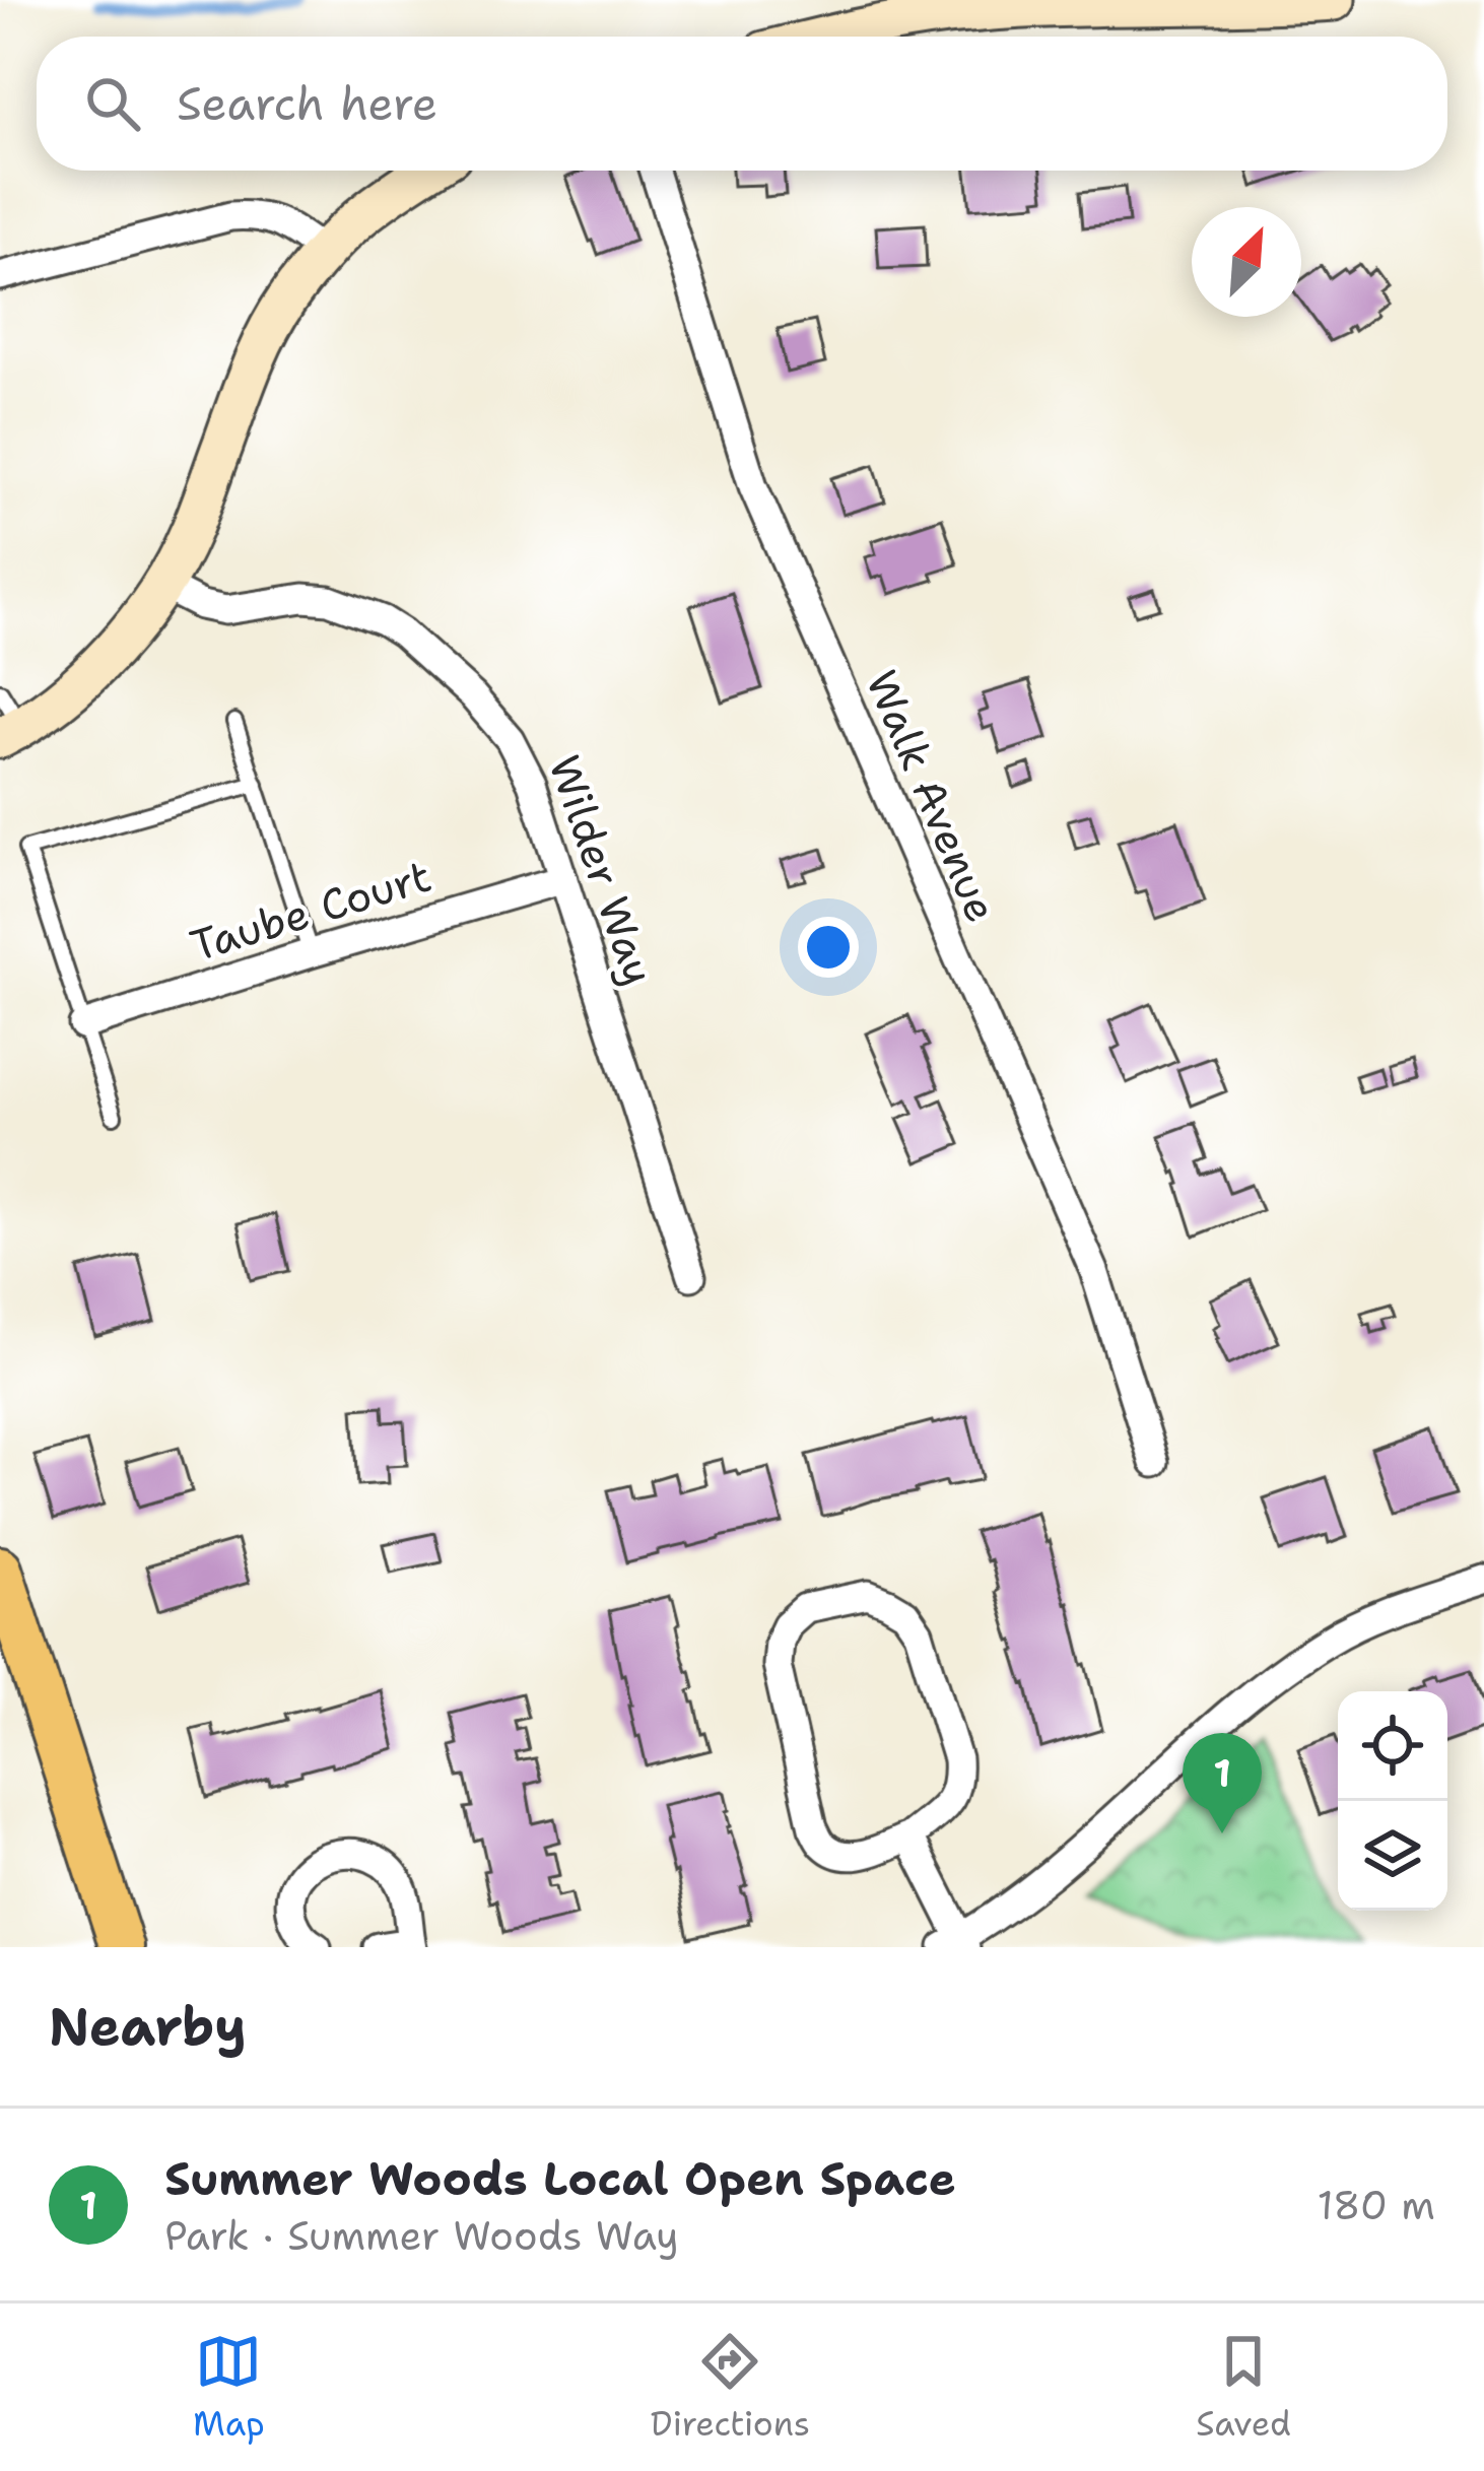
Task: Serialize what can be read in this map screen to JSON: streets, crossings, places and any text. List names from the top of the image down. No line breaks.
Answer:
{"streets":{"street":["Walk Avenue","Wilder Way","Taube Court"]},"crossings":[["Wilder Way","Taube Court"]],"north":"top right","page":{"search":"Search here","pins":"1","heading":"Nearby","list":[{"mark":"1","name":"Summer Woods Local Open Space","note":"Park · Summer Woods Way","value":"180 m"}],"nav":["Map","Directions","Saved"]}}
